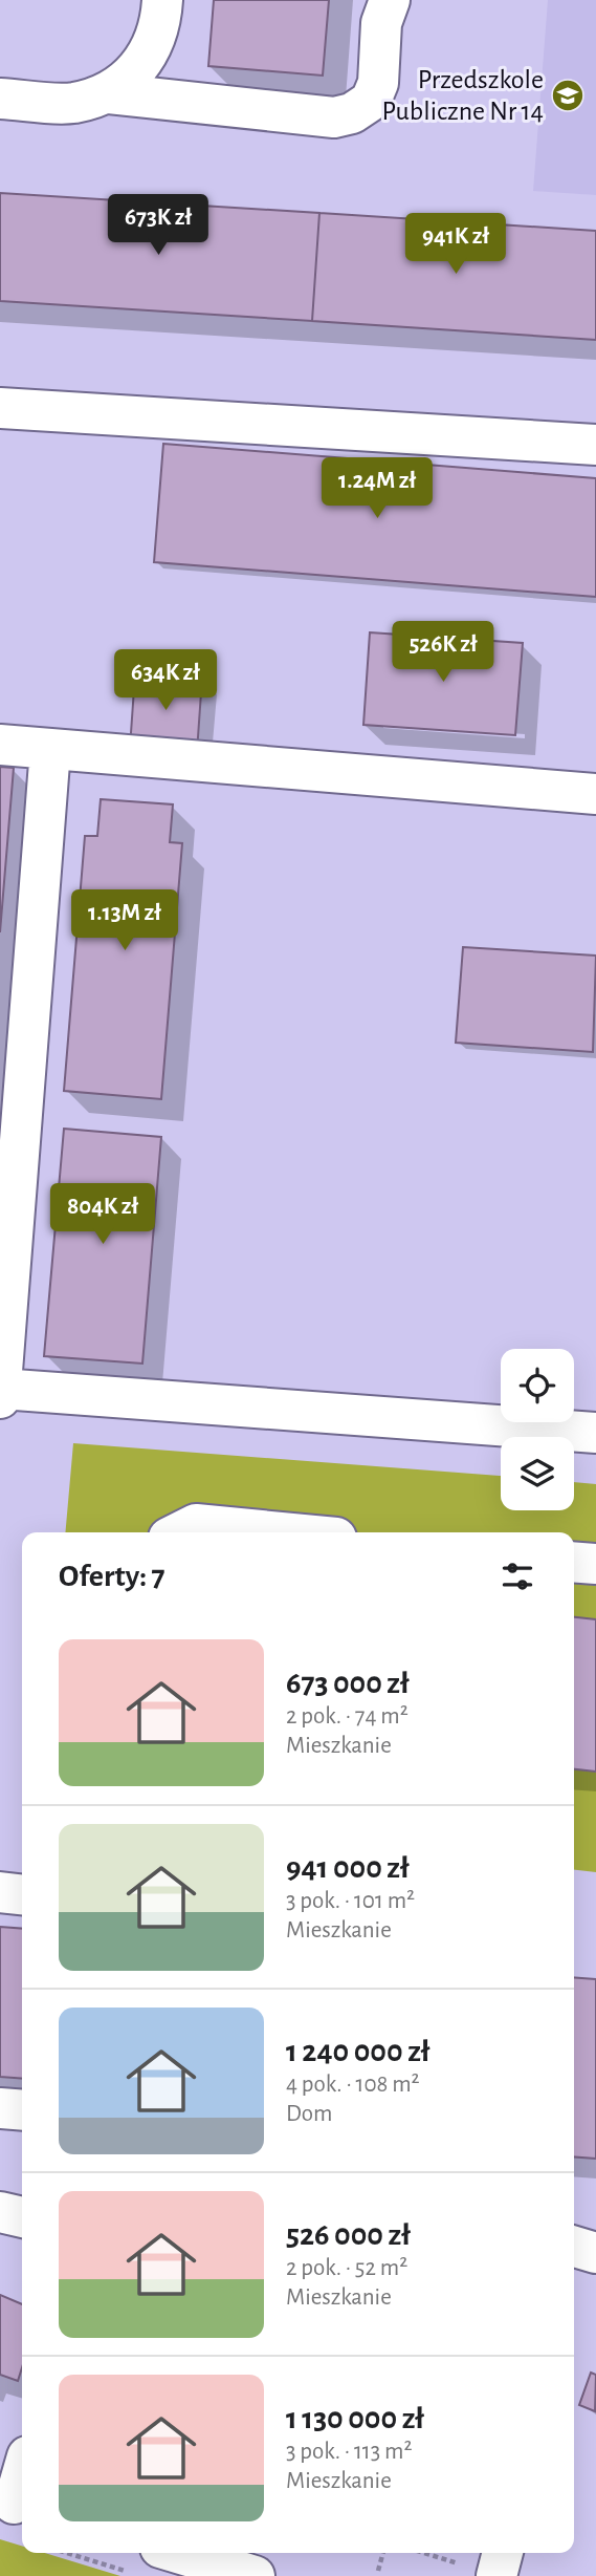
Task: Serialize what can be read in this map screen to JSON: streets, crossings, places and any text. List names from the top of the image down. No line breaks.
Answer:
{"places":{"school or university":["Przedszkole Publiczne Nr 14"]},"page":{"price":["673K zł","941K zł","1.24M zł","526K zł","634K zł","1.13M zł","804K zł"],"heading":"Oferty: 7","list":[{"name":"673 000 zł","note":"2 pok. · 74 m² · Mieszkanie"},{"name":"941 000 zł","note":"3 pok. · 101 m² · Mieszkanie"},{"name":"1 240 000 zł","note":"4 pok. · 108 m² · Dom"},{"name":"526 000 zł","note":"2 pok. · 52 m² · Mieszkanie"},{"name":"1 130 000 zł","note":"3 pok. · 113 m² · Mieszkanie"}]}}
